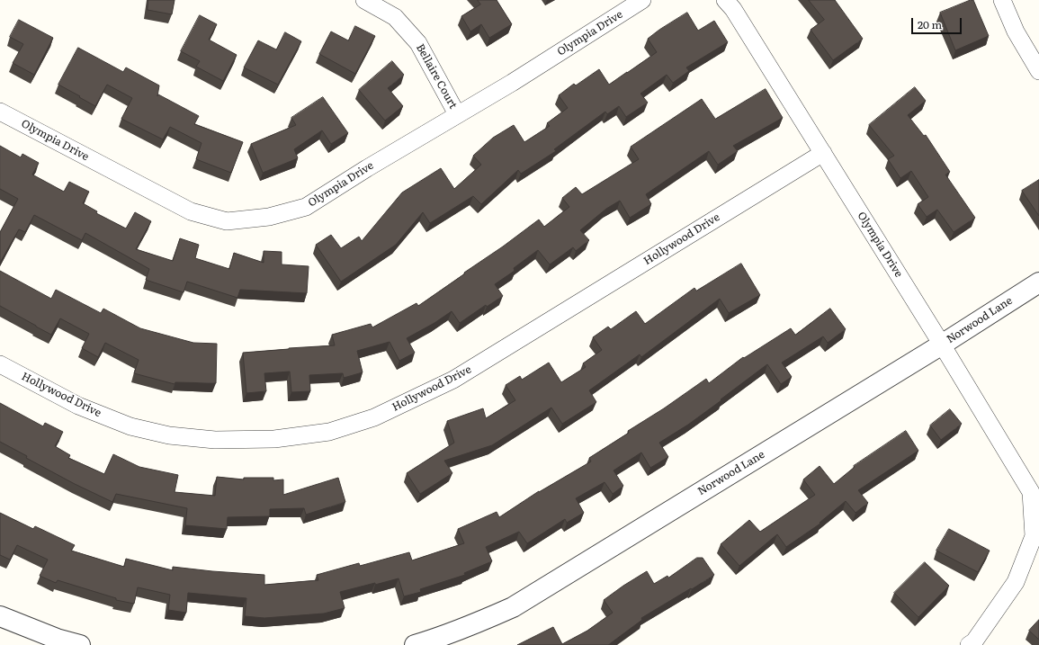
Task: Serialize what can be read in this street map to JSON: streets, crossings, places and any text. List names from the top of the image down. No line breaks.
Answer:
{"streets":{"street":["Olympia Drive","Bellaire Court","Hollywood Drive","Norwood Lane"]},"crossings":[["Olympia Drive","Bellaire Court"],["Olympia Drive","Hollywood Drive"],["Olympia Drive","Norwood Lane"]],"scale_bar":"20 m"}
